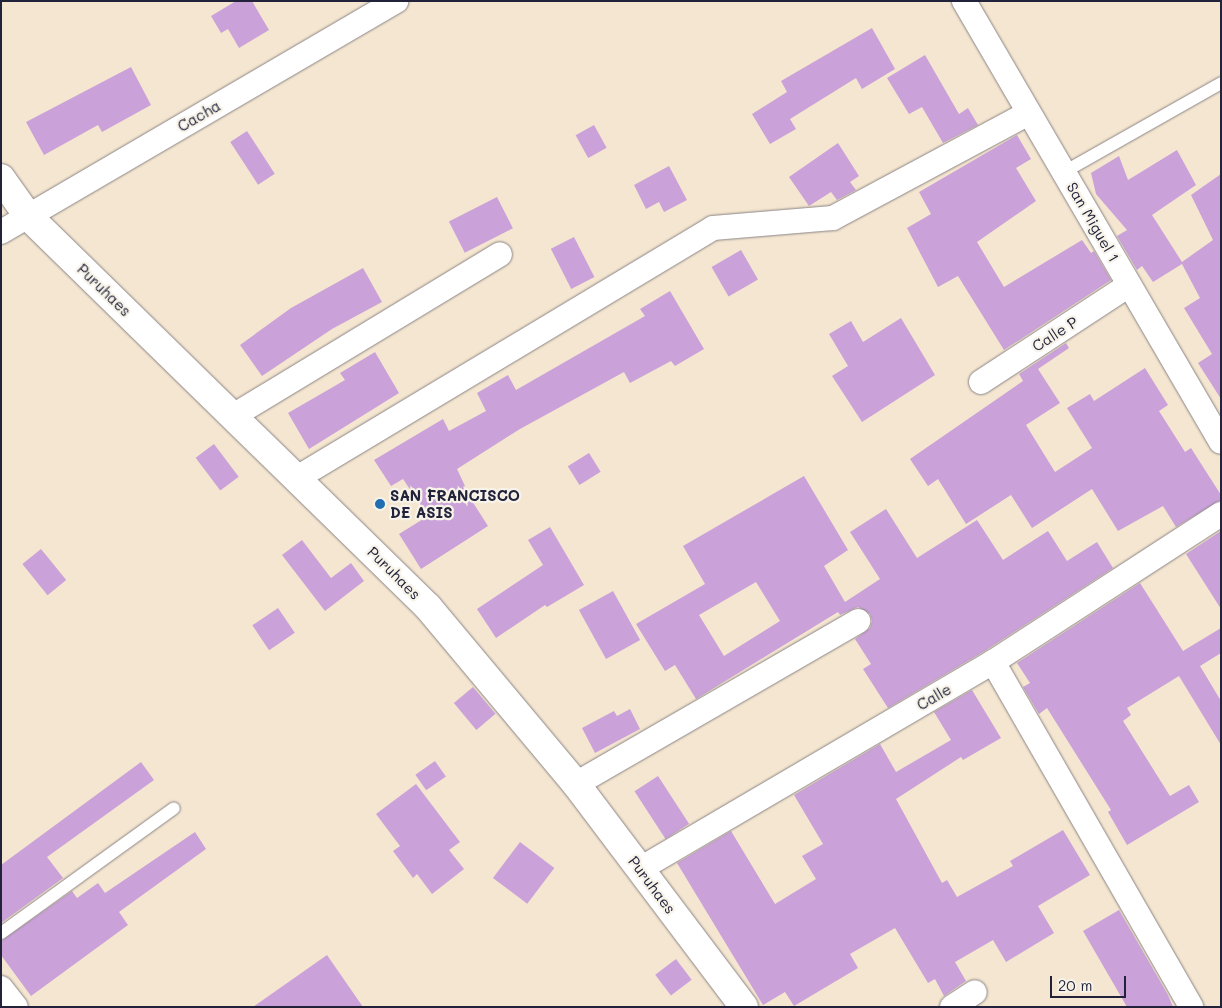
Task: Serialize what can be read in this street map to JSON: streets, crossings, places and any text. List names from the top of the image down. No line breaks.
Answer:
{"streets":{"street":["Cacha","San Miguel 1","Puruhaes","Calle P","Calle"]},"crossings":[["Cacha","Puruhaes"],["San Miguel 1","Calle P"],["Puruhaes","Calle"]],"places":["SAN FRANCISCO DE ASIS"],"scale_bar":"20 m"}
